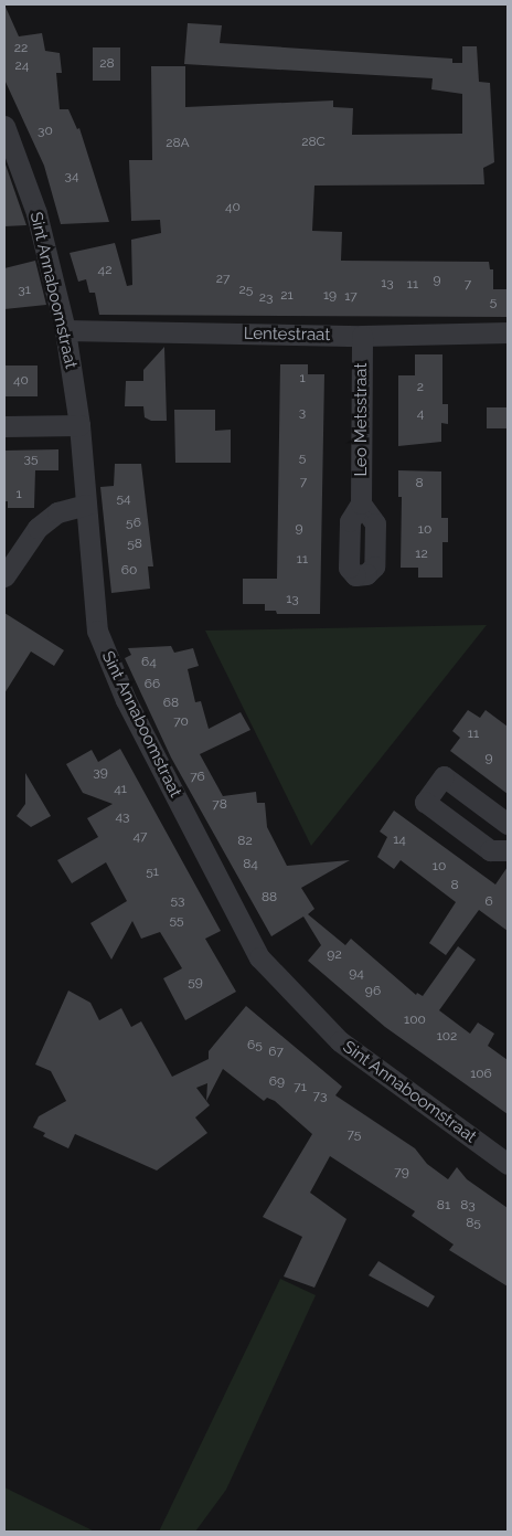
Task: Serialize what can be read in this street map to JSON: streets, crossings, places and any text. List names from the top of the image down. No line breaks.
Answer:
{"streets":{"street":["Sint Annaboomstraat","Lentestraat","Leo Metsstraat"]},"crossings":[["Sint Annaboomstraat","Lentestraat"],["Lentestraat","Leo Metsstraat"]],"house_numbers":["22","28","24","30","28C","28A","34","40","42","27","9","13","11","7","31","25","21","19","17","23","5","1","40","2","3","4","5","35","7","8","1","54","56","9","10","58","12","11","60","13","64","66","68","70","11","9","39","76","41","78","43","47","14","82","84","10","51","8","88","53","6","55","92","94","59","96","100","102","65","67","106","69","71","73","75","79","81","83","85"]}
